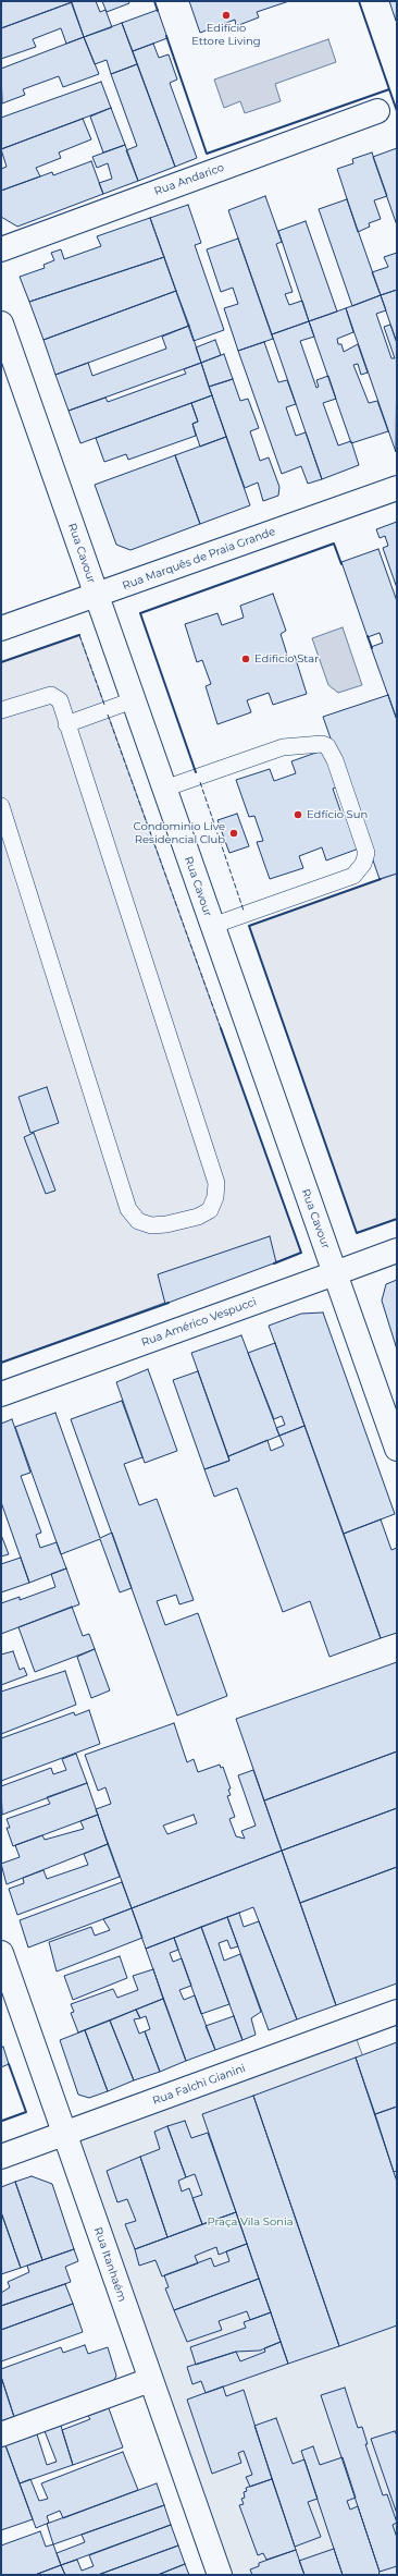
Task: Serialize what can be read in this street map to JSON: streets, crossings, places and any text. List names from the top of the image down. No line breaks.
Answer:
{"streets":{"street":["Rua Andarico","Rua Cavour","Rua Marquês de Praia Grande","Rua Américo Vespucci","Rua Falchi Gianini","Rua Itanhaém"]},"crossings":[["Rua Cavour","Rua Marquês de Praia Grande"],["Rua Cavour","Rua Américo Vespucci"],["Rua Falchi Gianini","Rua Itanhaém"]],"parks":["Praça Vila Sonia"],"places":["Edifício Ettore Living","Edificio Star","Edfício Sun","Condominio Live Residencial Club"]}
